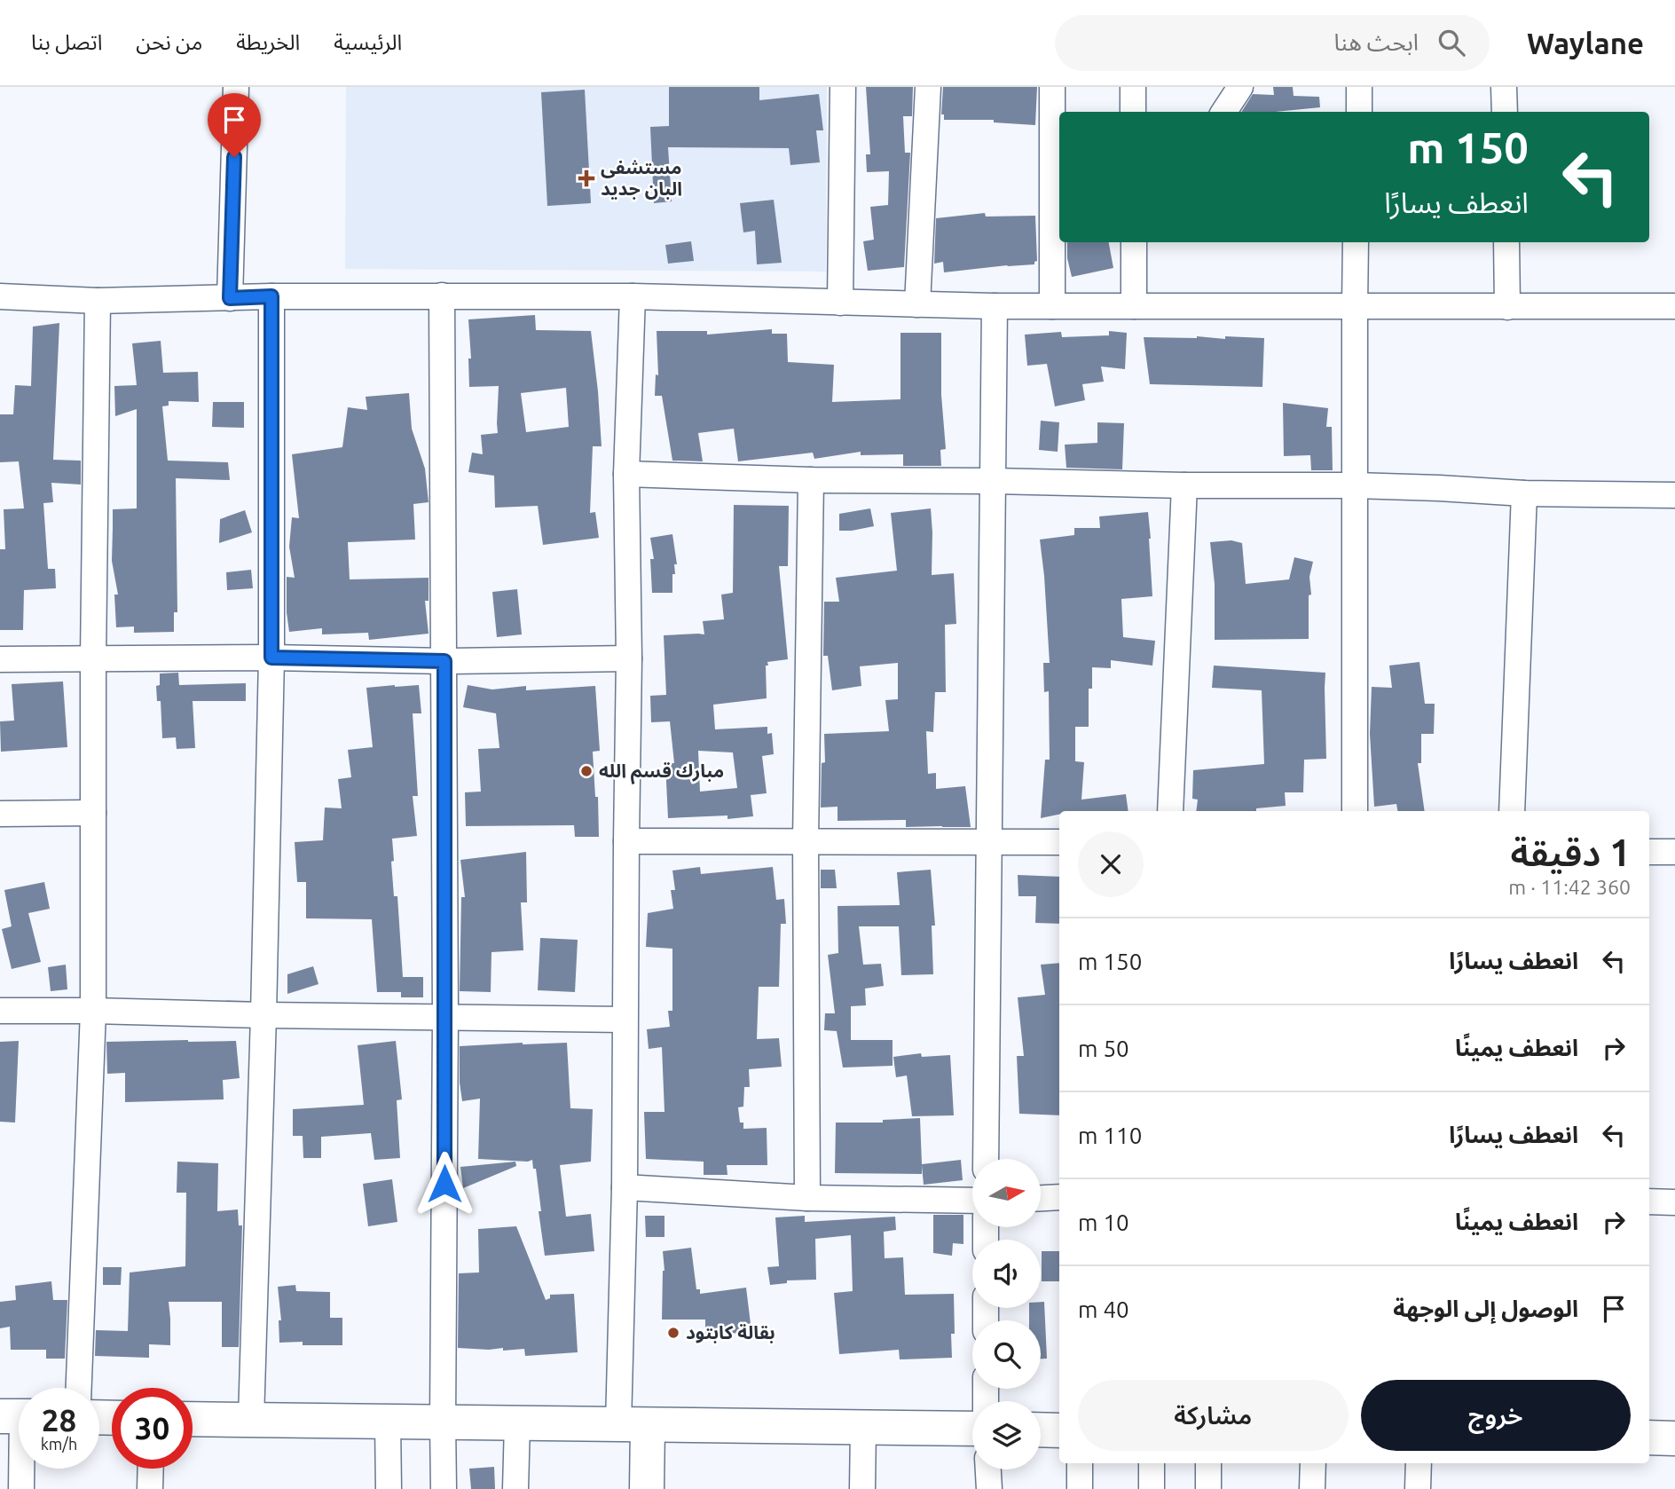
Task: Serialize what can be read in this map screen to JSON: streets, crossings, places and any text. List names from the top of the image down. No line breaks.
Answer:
{"places":{"health":["مستشفى البان جديد"],"other":["مبارك قسم الله","بقالة كابتود"]},"north":"right","page":{"header":"Waylane","search":"ابحث هنا","nav":["الرئيسية","الخريطة","من نحن","اتصل بنا"],"turn":["150 m","انعطف يسارًا"],"heading":["1 دقيقة","360 m · 11:42"],"list":[{"name":"انعطف يسارًا","value":"150 m"},{"name":"انعطف يمينًا","value":"50 m"},{"name":"انعطف يسارًا","value":"110 m"},{"name":"انعطف يمينًا","value":"10 m"},{"name":"الوصول إلى الوجهة","value":"40 m"}],"buttons":["خروج","مشاركة"],"speed":"28 km/h","limit":"30"}}
